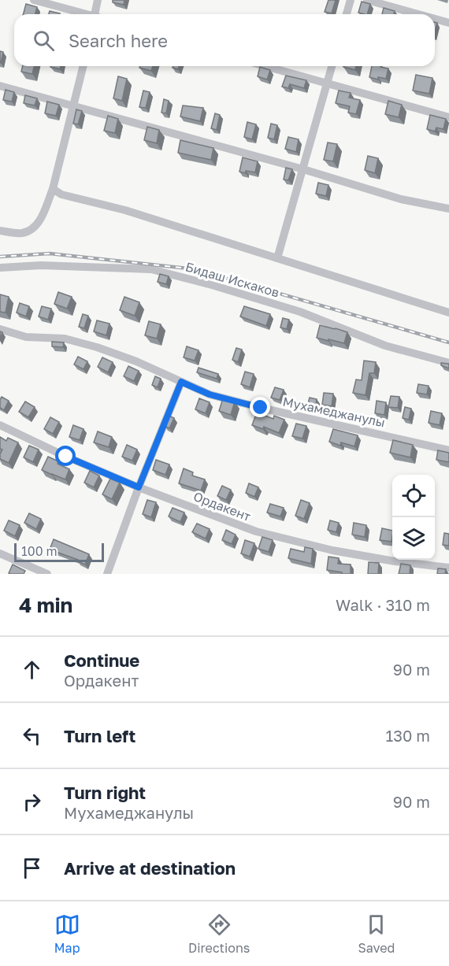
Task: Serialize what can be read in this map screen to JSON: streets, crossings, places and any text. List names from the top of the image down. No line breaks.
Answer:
{"streets":{"street":["Бидаш Искаков","Мухамеджанулы","Ордакент"]},"scale_bar":"100 m","page":{"search":"Search here","scale":"100 m","heading":["4 min","Walk · 310 m"],"list":[["Continue","Ордакент","90 m"],["Turn left","130 m"],["Turn right","Мухамеджанулы","90 m"],"Arrive at destination"],"nav":["Map","Directions","Saved"]}}
